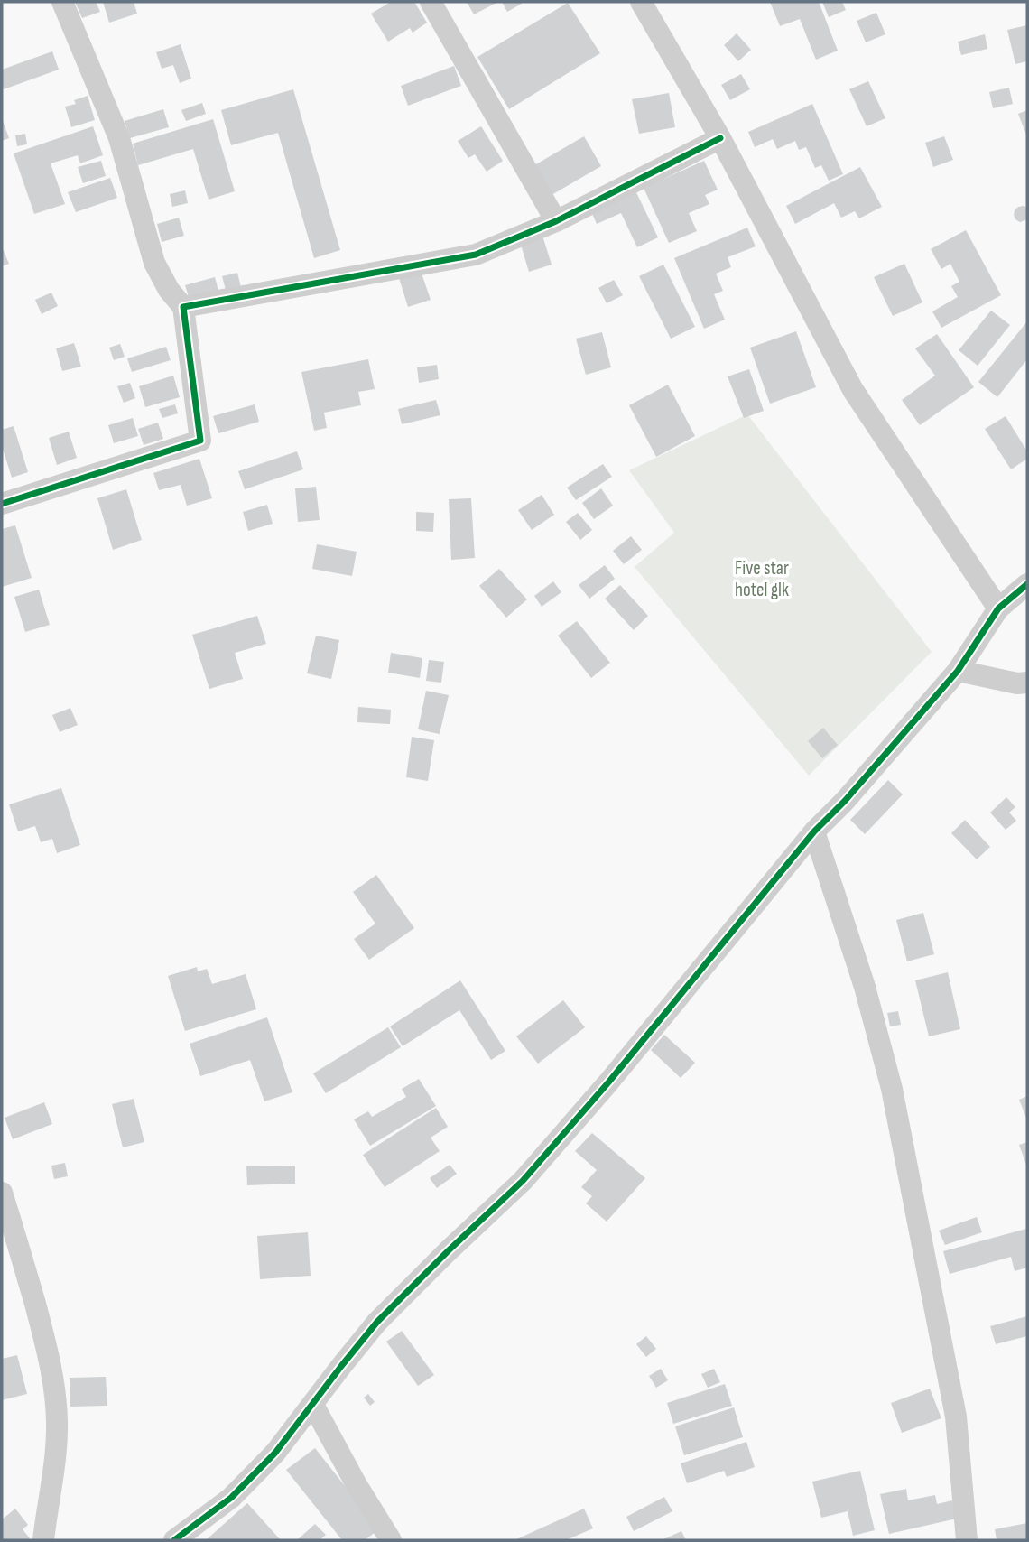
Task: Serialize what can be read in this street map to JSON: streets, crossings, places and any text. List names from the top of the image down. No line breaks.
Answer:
{"parks":["Five star hotel glk"]}
